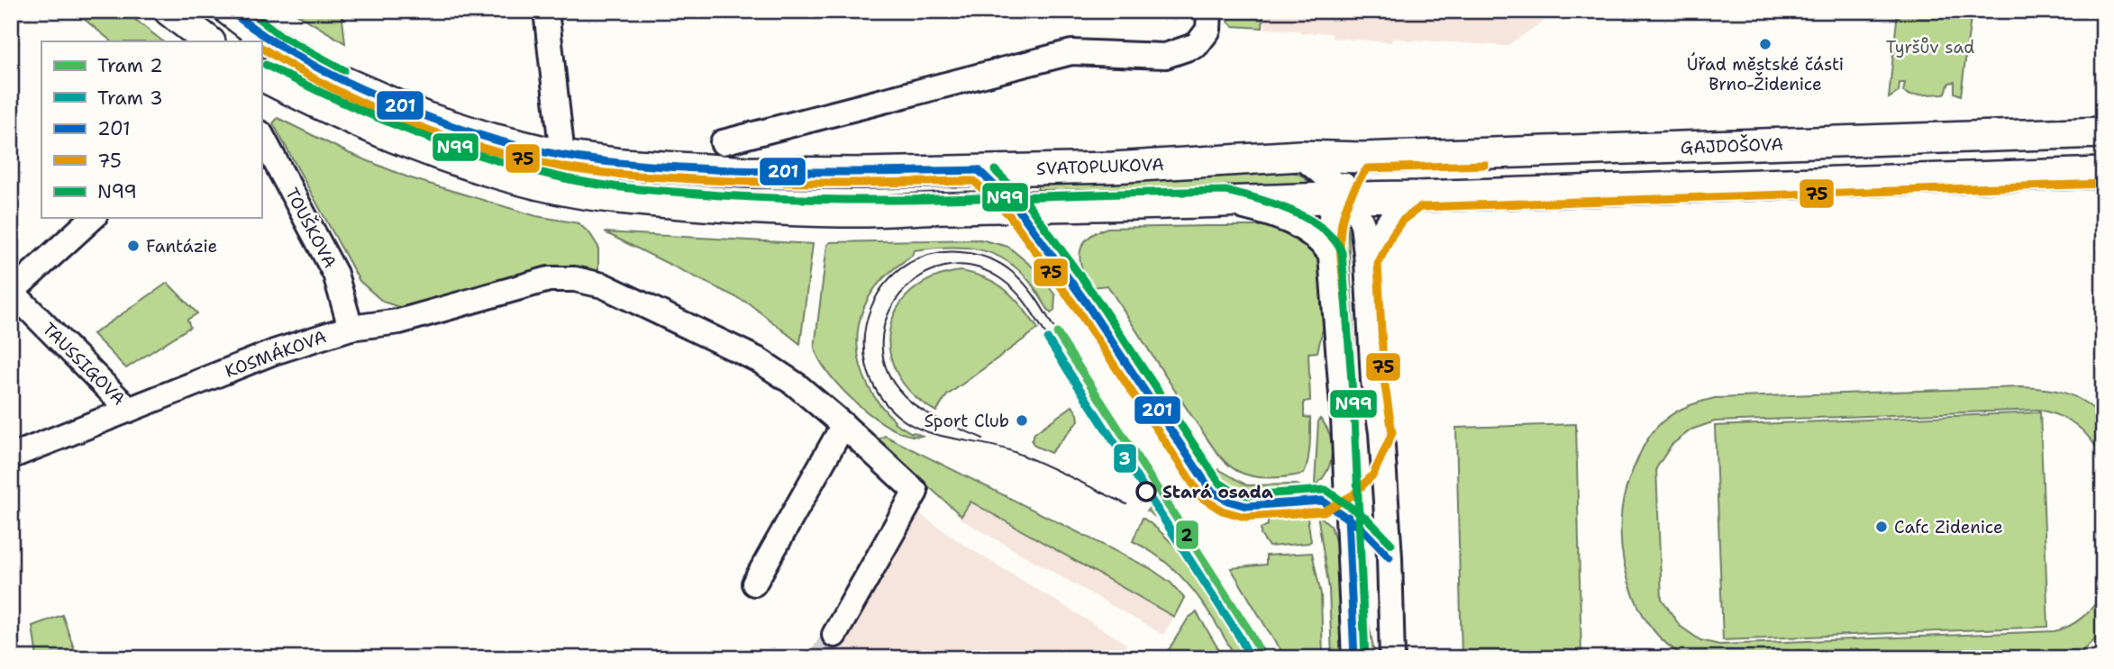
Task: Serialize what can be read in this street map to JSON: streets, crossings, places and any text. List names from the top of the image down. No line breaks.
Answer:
{"streets":{"main road":["GAJDOŠOVA","SVATOPLUKOVA"],"street":["TOUŠKOVA","KOSMÁKOVA","TAUSSIGOVA"]},"crossings":[["GAJDOŠOVA","SVATOPLUKOVA"],["TOUŠKOVA","KOSMÁKOVA"],["KOSMÁKOVA","TAUSSIGOVA"]],"parks":["Tyršův sad"],"places":["Úřad městské části Brno-Židenice","Fantázie","Sport Club","Stará osada","Cafc Zidenice"],"lines":["transit line 201","transit line N99","transit line 75","tram line 2","tram line 3"],"legend":["Tram 2","Tram 3","201","75","N99"]}
